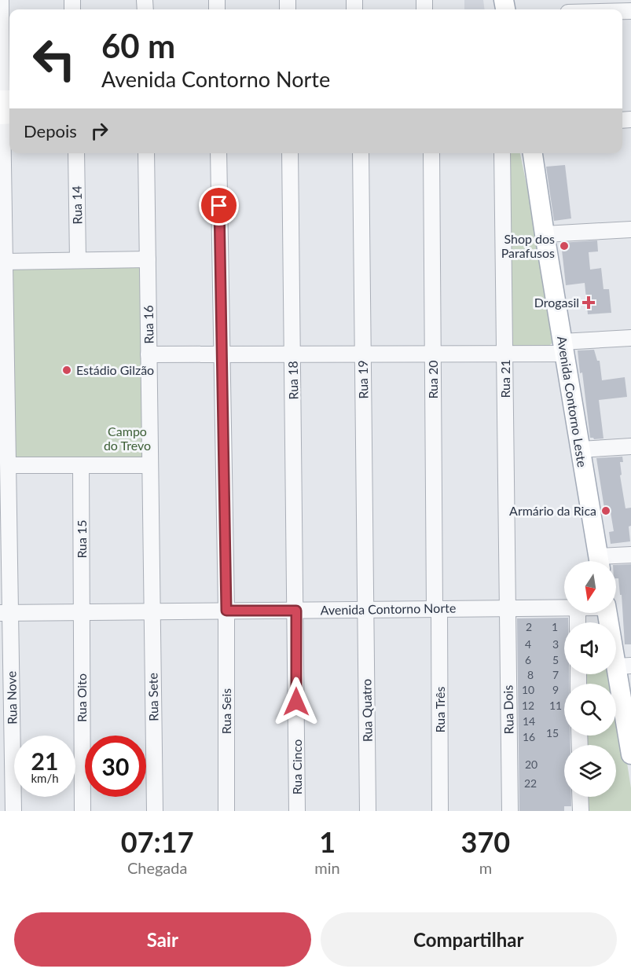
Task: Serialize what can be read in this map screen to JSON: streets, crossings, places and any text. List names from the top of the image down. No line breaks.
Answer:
{"streets":{"main road":["Avenida Contorno Leste"],"street":["Rua 14","Rua 16","Rua 21","Rua 19","Rua 20","Rua 18","Rua 15","Avenida Contorno Norte","Rua Sete","Rua Nove","Rua Oito","Rua Três","Rua Dois","Rua Quatro","Rua Seis","Rua Cinco"]},"crossings":[["Rua 16","Avenida Contorno Norte"],["Rua 16","Rua Sete"],["Rua 21","Avenida Contorno Norte"],["Rua 21","Rua Dois"],["Rua 19","Avenida Contorno Norte"],["Rua 19","Rua Quatro"],["Rua 20","Avenida Contorno Norte"],["Rua 20","Rua Três"],["Rua 18","Avenida Contorno Norte"],["Rua 18","Rua Cinco"],["Rua 15","Avenida Contorno Norte"],["Rua 15","Rua Oito"],["Avenida Contorno Norte","Rua Sete"],["Avenida Contorno Norte","Rua Nove"],["Avenida Contorno Norte","Rua Oito"],["Avenida Contorno Norte","Rua Três"],["Avenida Contorno Norte","Rua Dois"],["Avenida Contorno Norte","Rua Quatro"],["Avenida Contorno Norte","Rua Seis"],["Avenida Contorno Norte","Rua Cinco"]],"parks":["Campo do Trevo"],"places":{"other":["Shop dos Parafusos","Estádio Gilzão","Armário da Rica"],"health":["Drogasil"]},"house_numbers":["2","1","4","3","6","5","8","7","10","9","12","11","14","15","16","20","22"],"north":"bottom","page":{"turn":["60 m","Avenida Contorno Norte"],"then":"Depois","speed":"21 km/h","limit":"30","eta":["07:17","Chegada","1","min","370","m"],"buttons":["Sair","Compartilhar"]}}
